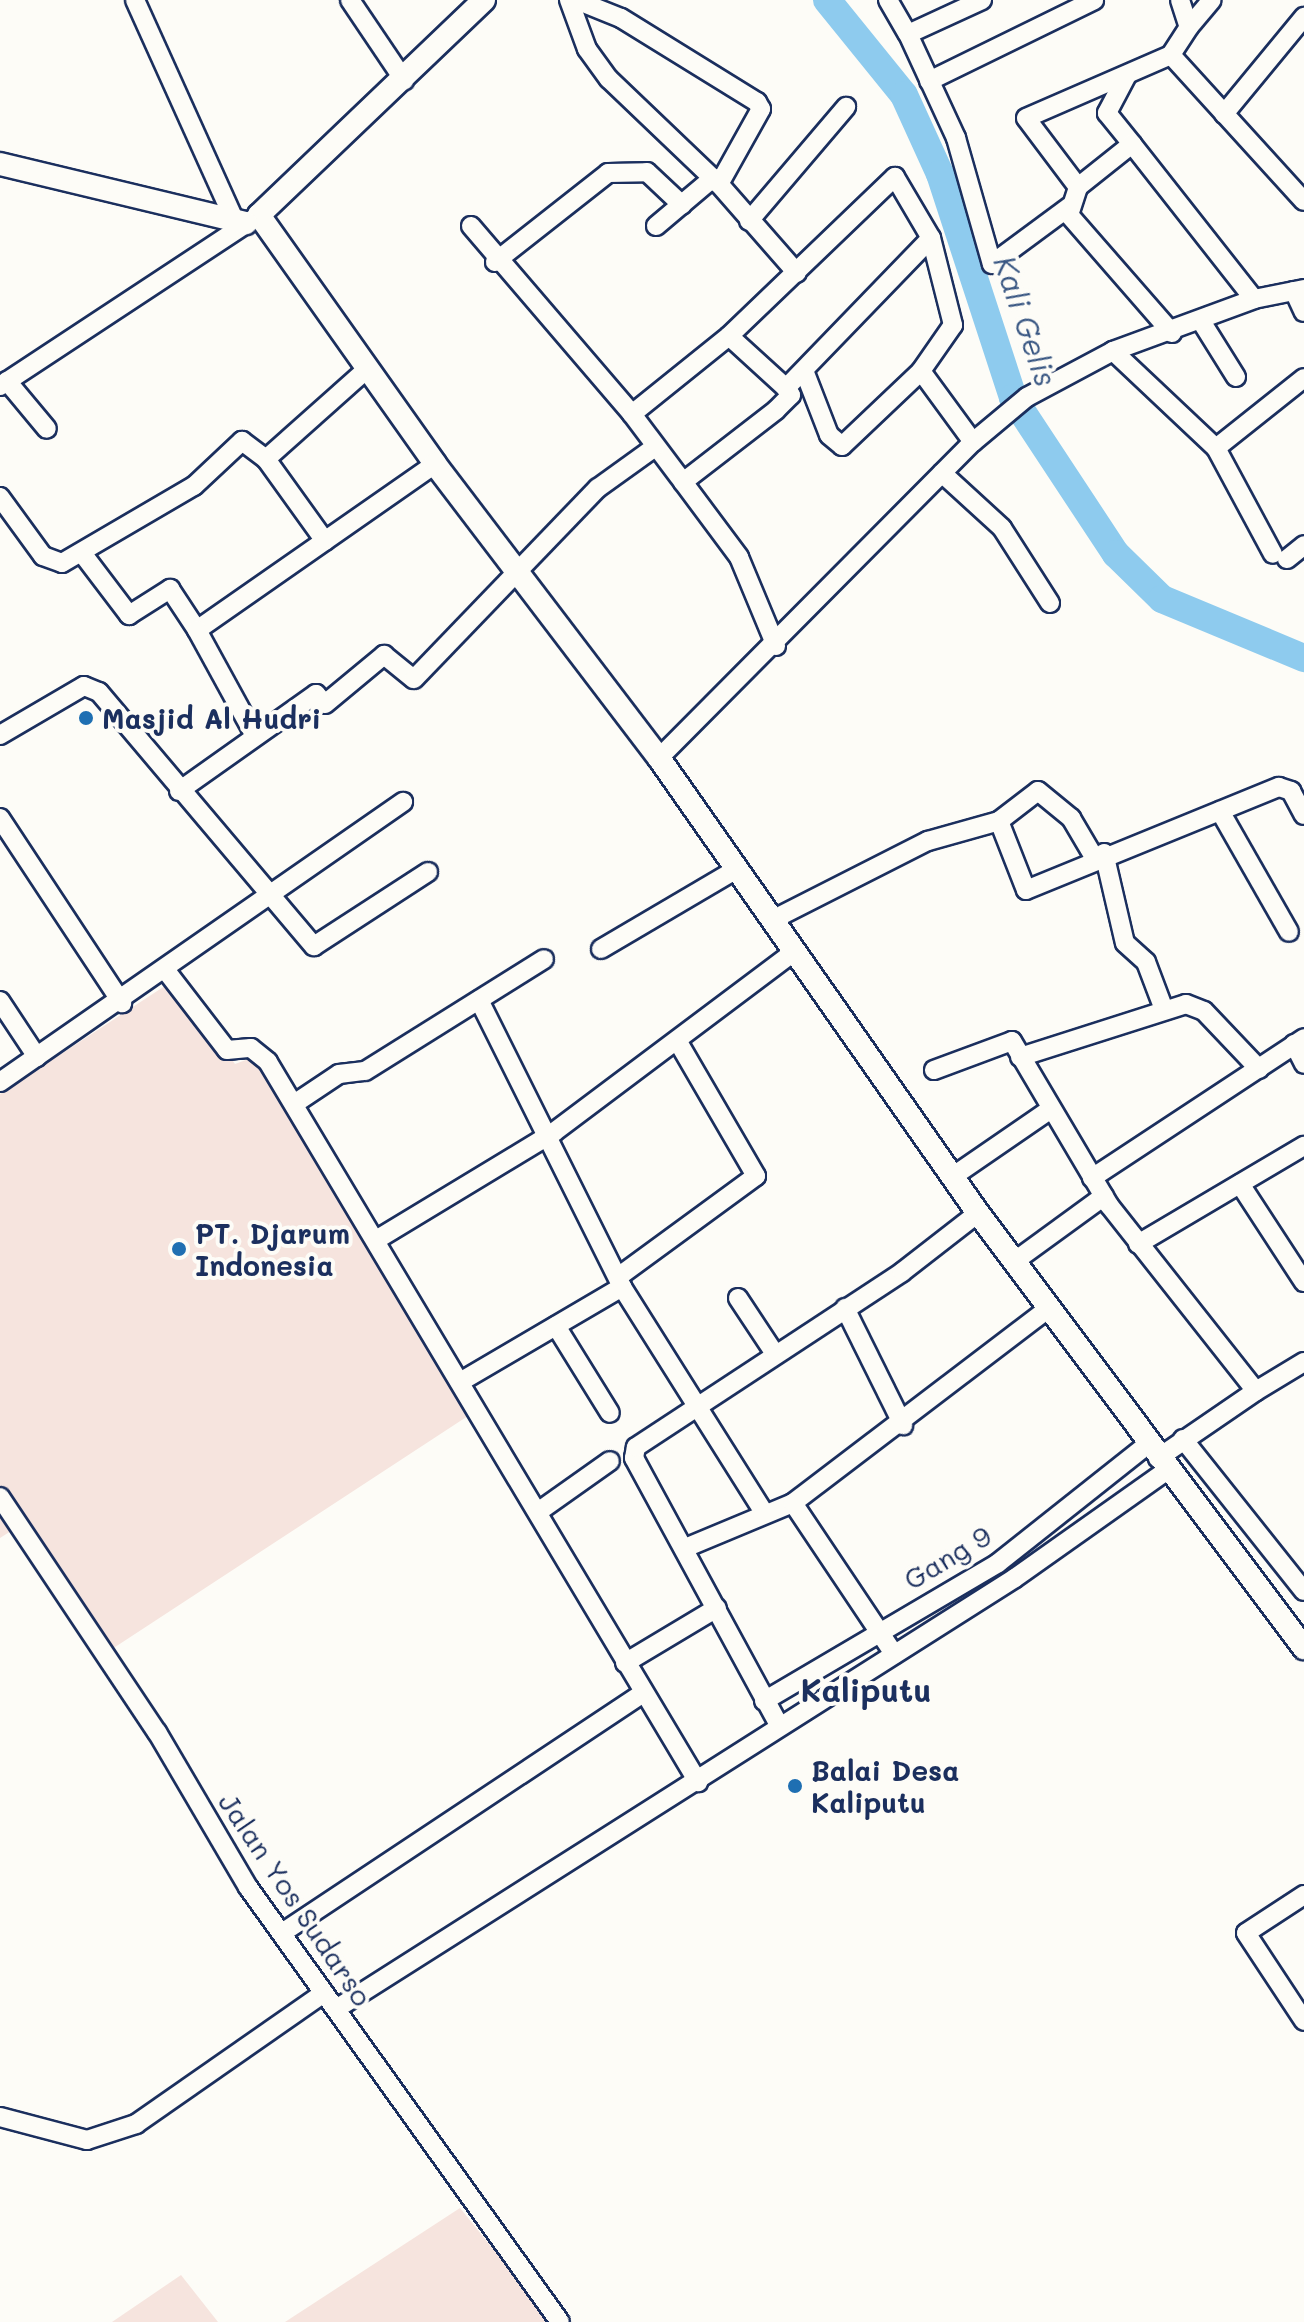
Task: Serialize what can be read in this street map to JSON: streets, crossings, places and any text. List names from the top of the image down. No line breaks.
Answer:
{"streets":{"street":["Gang 9","Jalan Yos Sudarso"]},"districts":["Kaliputu"],"water":["Kali Gelis"],"places":["Masjid Al Hudri","PT. Djarum Indonesia","Balai Desa Kaliputu"]}
